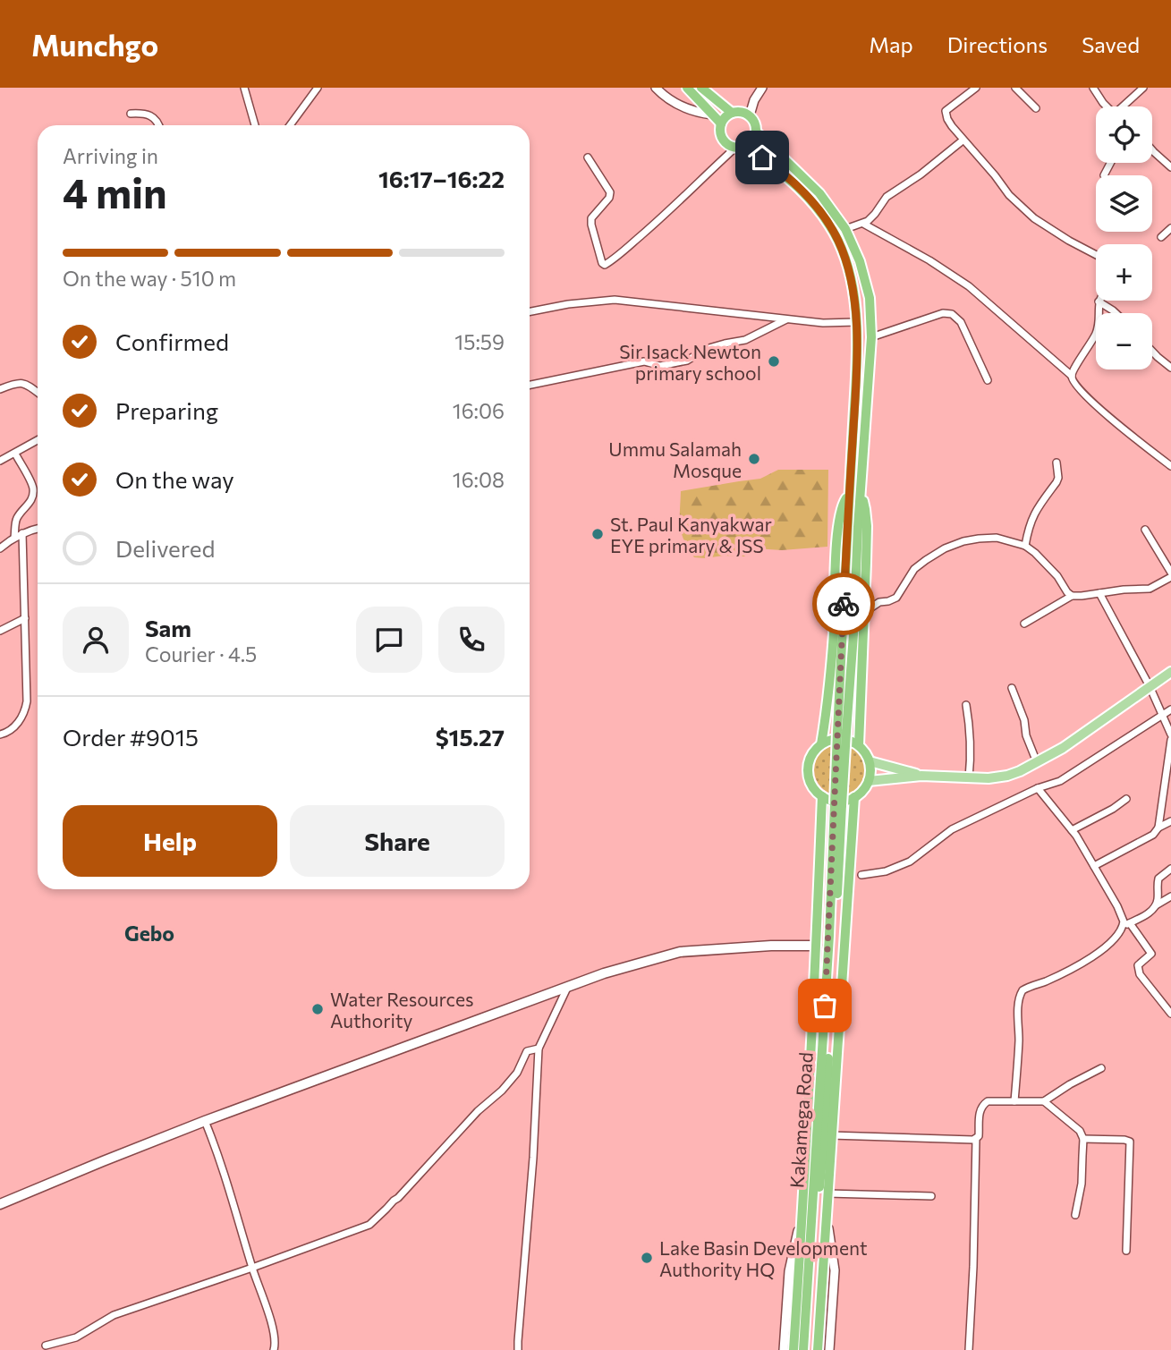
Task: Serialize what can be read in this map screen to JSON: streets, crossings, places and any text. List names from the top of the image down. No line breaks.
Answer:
{"streets":{"highway":["Kakamega Road"]},"districts":["Gebo"],"places":["Sir Isack Newton primary school","Ummu Salamah Mosque","St. Paul Kanyakwar EYE primary & JSS","Water Resources Authority","Lake Basin Development Authority HQ"],"page":{"header":"Munchgo","nav":["Map","Directions","Saved"],"map_buttons":["+","−"],"heading":["4 min","Arriving in","16:17–16:22"],"panel":["Sam","Courier · 4.5","Order #9015","$15.27"],"bar":"On the way · 510 m","list":[["Confirmed","15:59"],["Preparing","16:06"],["On the way","16:08"],"Delivered"],"buttons":["Help","Share"]}}
